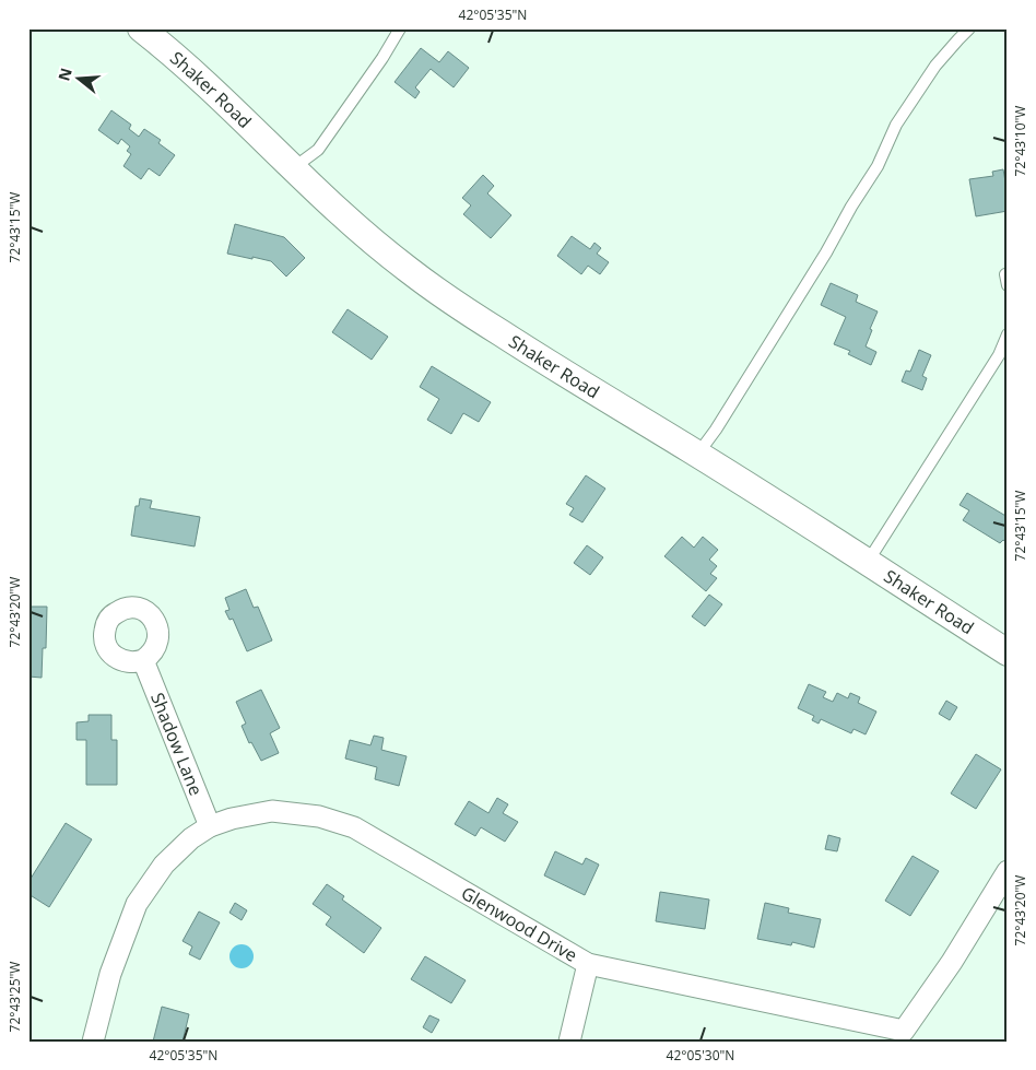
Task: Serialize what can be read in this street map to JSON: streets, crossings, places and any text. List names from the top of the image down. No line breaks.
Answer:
{"streets":{"street":["Shaker Road","Shadow Lane","Glenwood Drive"]},"crossings":[["Shadow Lane","Glenwood Drive"]],"north":"left","coordinates":["42°05'35\"N","72°43'10\"W","72°43'15\"W","72°43'20\"W","72°43'25\"W","42°05'30\"N"]}
